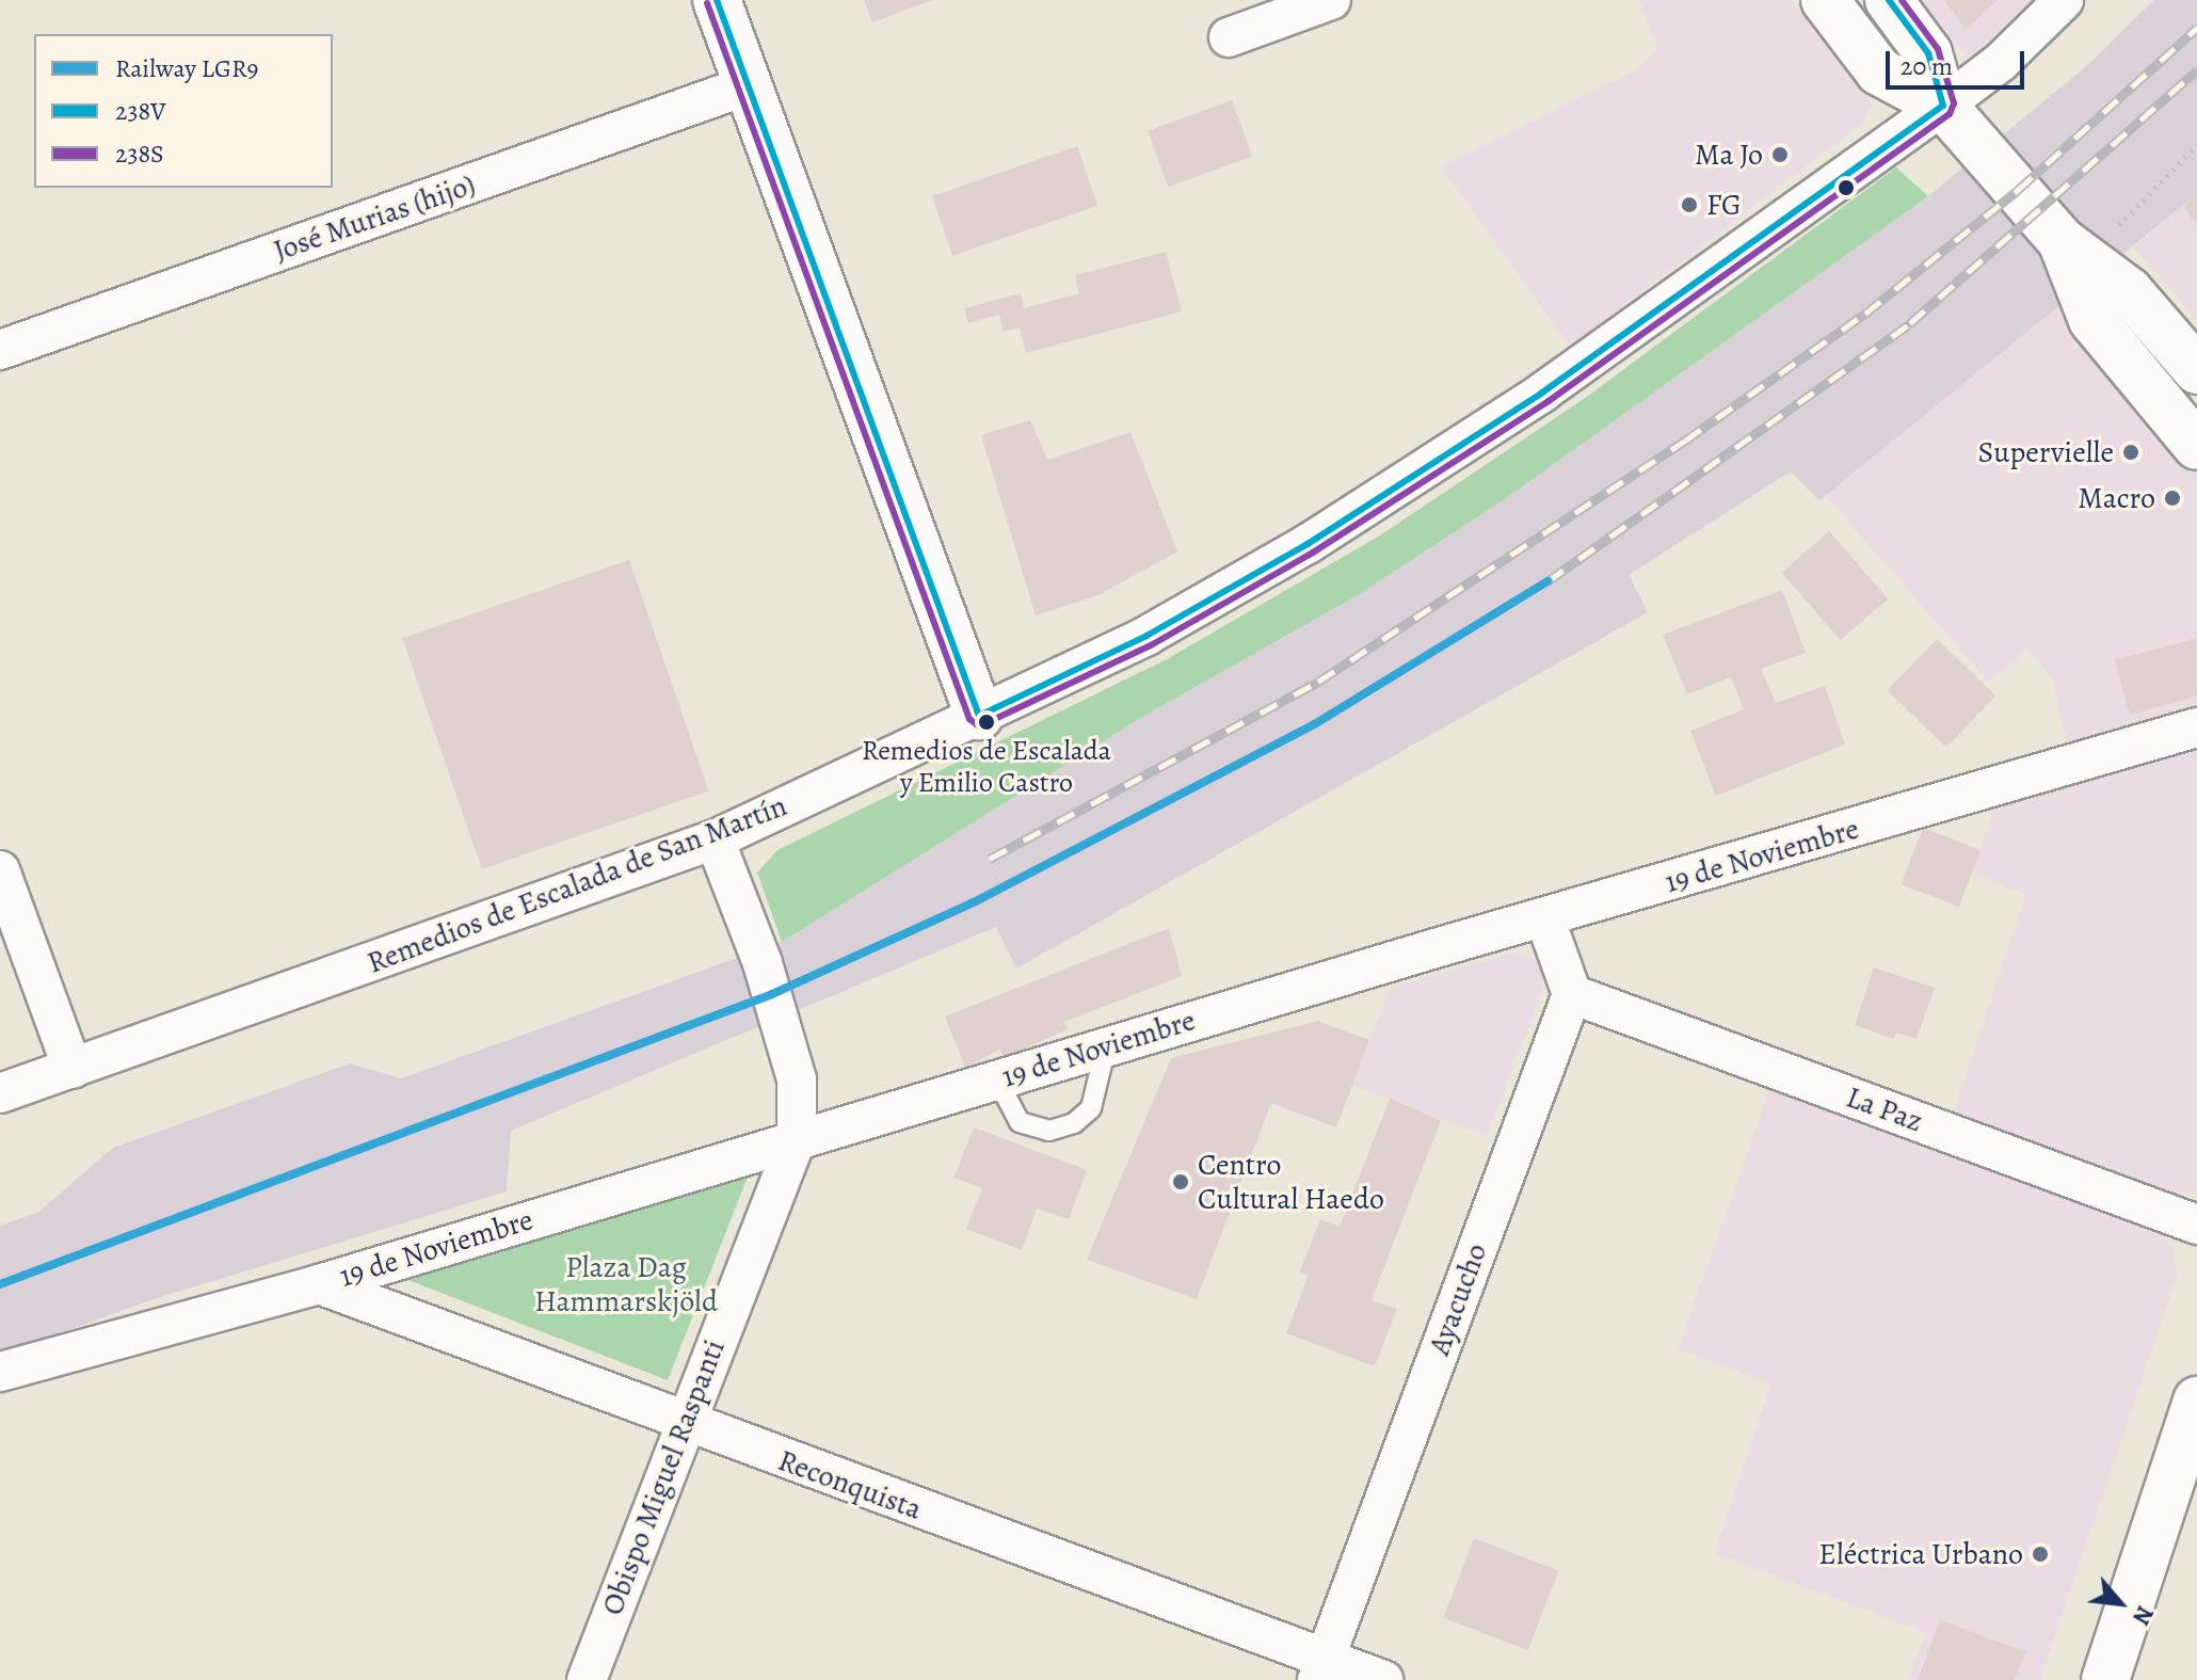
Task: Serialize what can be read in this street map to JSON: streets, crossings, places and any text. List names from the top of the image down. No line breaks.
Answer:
{"streets":{"street":["José Murias (hijo)","19 de Noviembre","Remedios de Escalada de San Martín","La Paz","Ayacucho","Obispo Miguel Raspanti","Reconquista"]},"crossings":[["19 de Noviembre","Obispo Miguel Raspanti"],["19 de Noviembre","Reconquista"],["Remedios de Escalada de San Martín","Obispo Miguel Raspanti"],["La Paz","Ayacucho"],["Ayacucho","Reconquista"],["Obispo Miguel Raspanti","Reconquista"]],"parks":["Plaza Dag Hammarskjöld"],"places":["Ma Jo","FG","Supervielle","Macro","Remedios de Escalada y Emilio Castro","Centro Cultural Haedo","Eléctrica Urbano"],"lines":["transit line 238V","transit line 238S","rail line LGR9"],"legend":["Railway LGR9","238V","238S"],"scale_bar":"20 m","north":"bottom right"}
